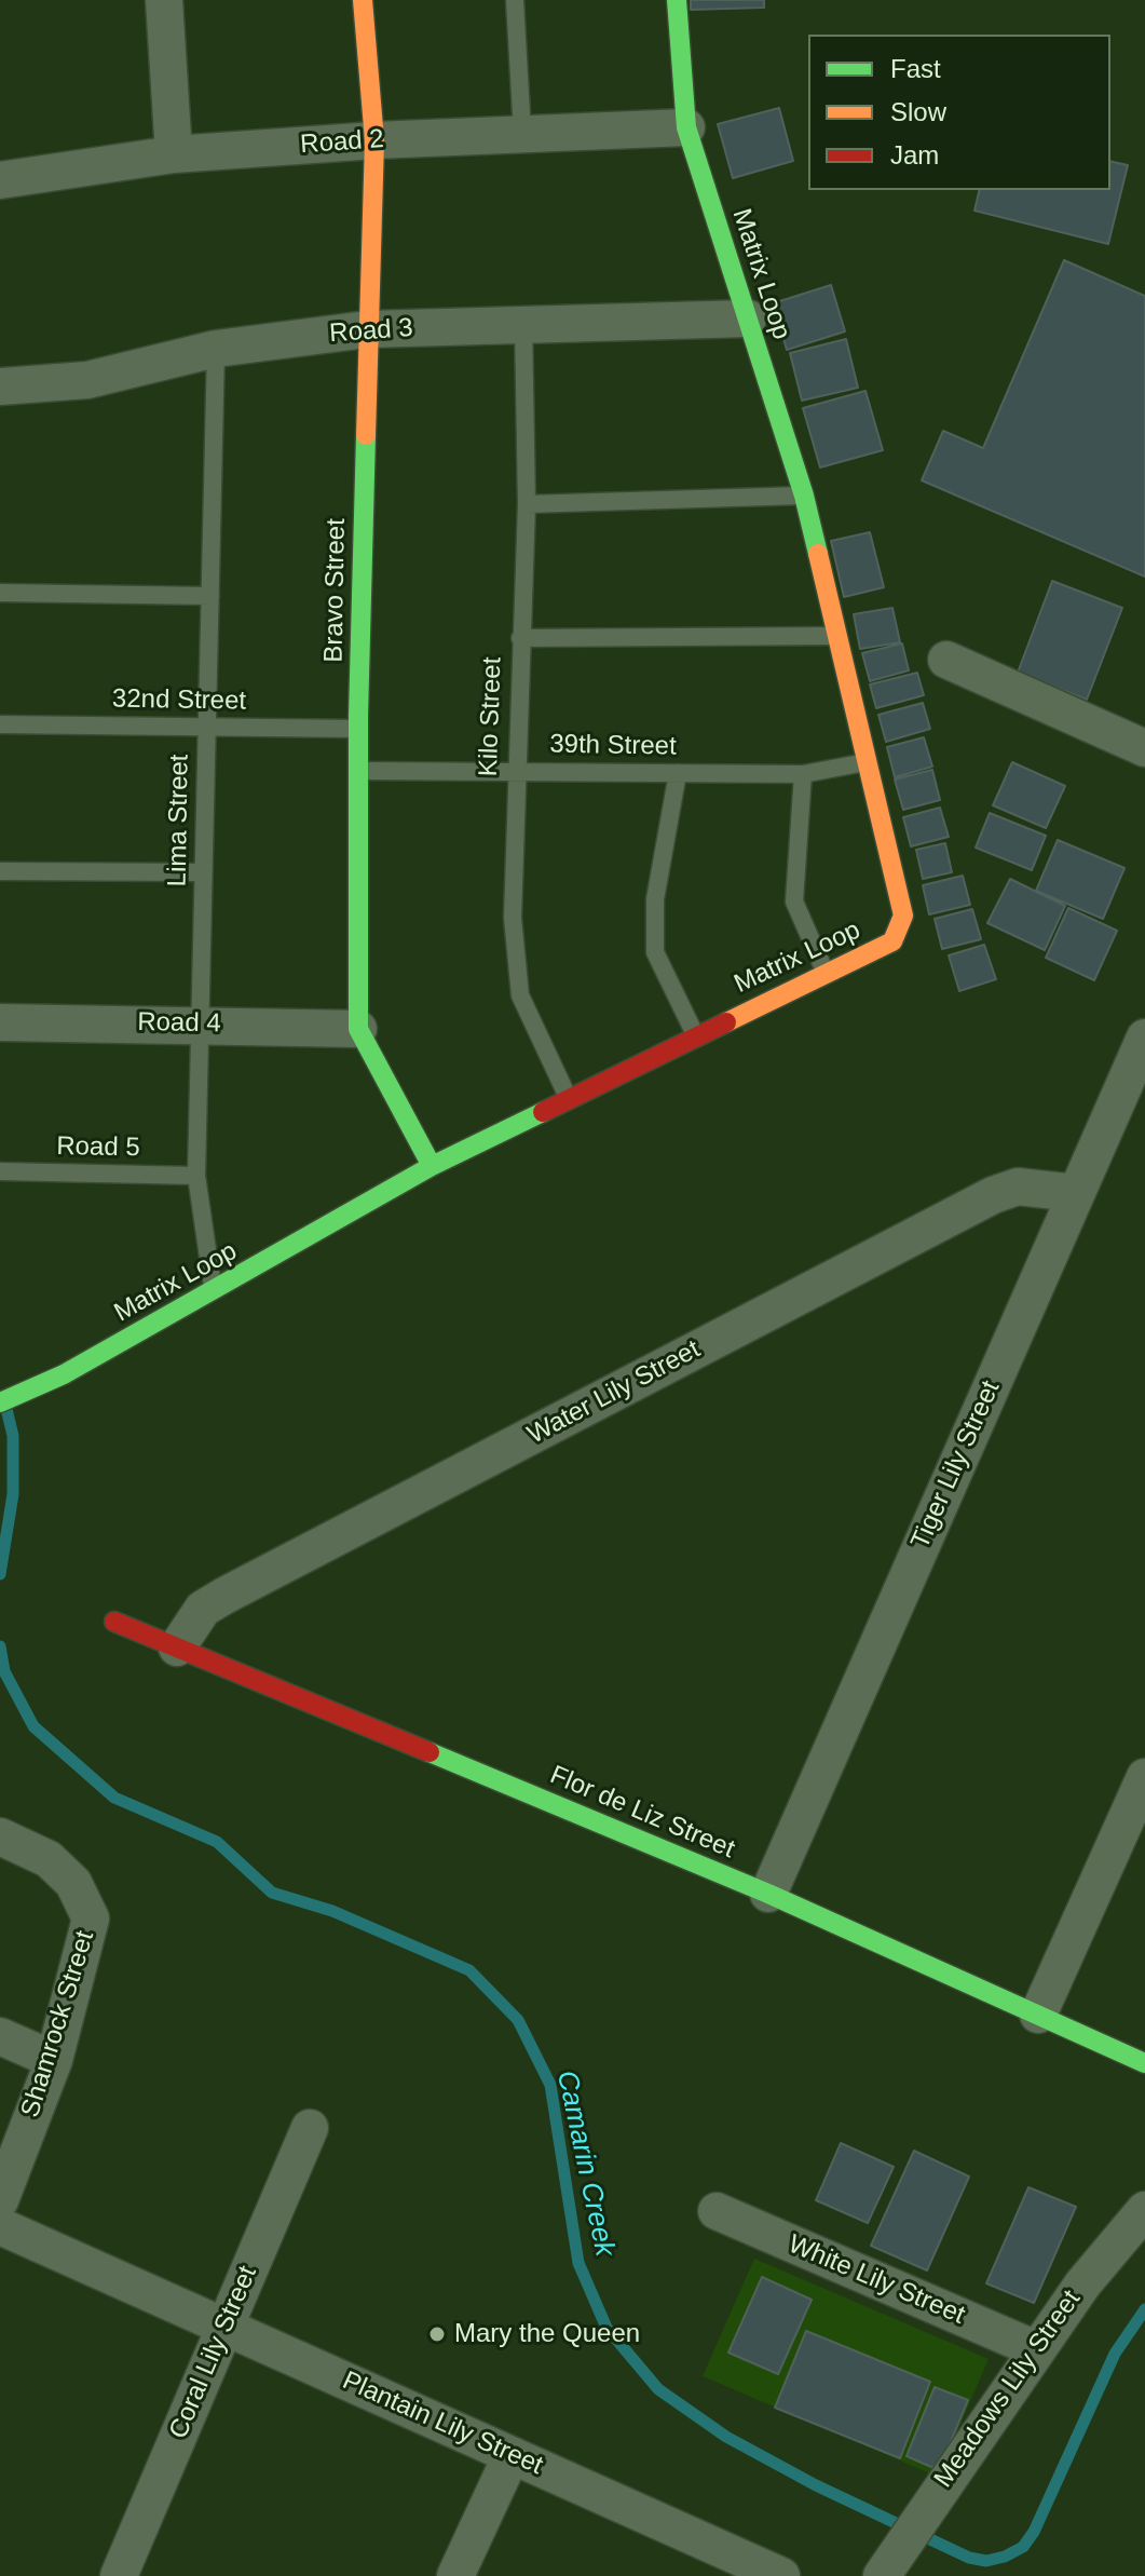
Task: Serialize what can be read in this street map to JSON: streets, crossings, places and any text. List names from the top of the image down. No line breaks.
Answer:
{"streets":{"street":["Road 2","Matrix Loop","Road 3","Bravo Street","Road 4","Water Lily Street","Tiger Lily Street","Flor de Liz Street","Shamrock Street","White Lily Street","Coral Lily Street","Meadows Lily Street","Plantain Lily Street"],"lane":["32nd Street","Kilo Street","39th Street","Lima Street","Road 5"]},"crossings":[["Road 2","Matrix Loop"],["Road 2","Bravo Street"],["Matrix Loop","Road 3"],["Matrix Loop","Bravo Street"],["Matrix Loop","Kilo Street"],["Matrix Loop","39th Street"],["Matrix Loop","Lima Street"],["Road 3","Bravo Street"],["Road 3","Kilo Street"],["Road 3","Lima Street"],["Bravo Street","32nd Street"],["Bravo Street","39th Street"],["Bravo Street","Road 4"],["32nd Street","Lima Street"],["Kilo Street","39th Street"],["Lima Street","Road 4"],["Lima Street","Road 5"],["Water Lily Street","Tiger Lily Street"],["Water Lily Street","Flor de Liz Street"],["Tiger Lily Street","Flor de Liz Street"],["White Lily Street","Meadows Lily Street"],["Coral Lily Street","Plantain Lily Street"]],"water":["Camarin Creek"],"places":["Mary the Queen"],"legend":["Fast","Slow","Jam"]}
